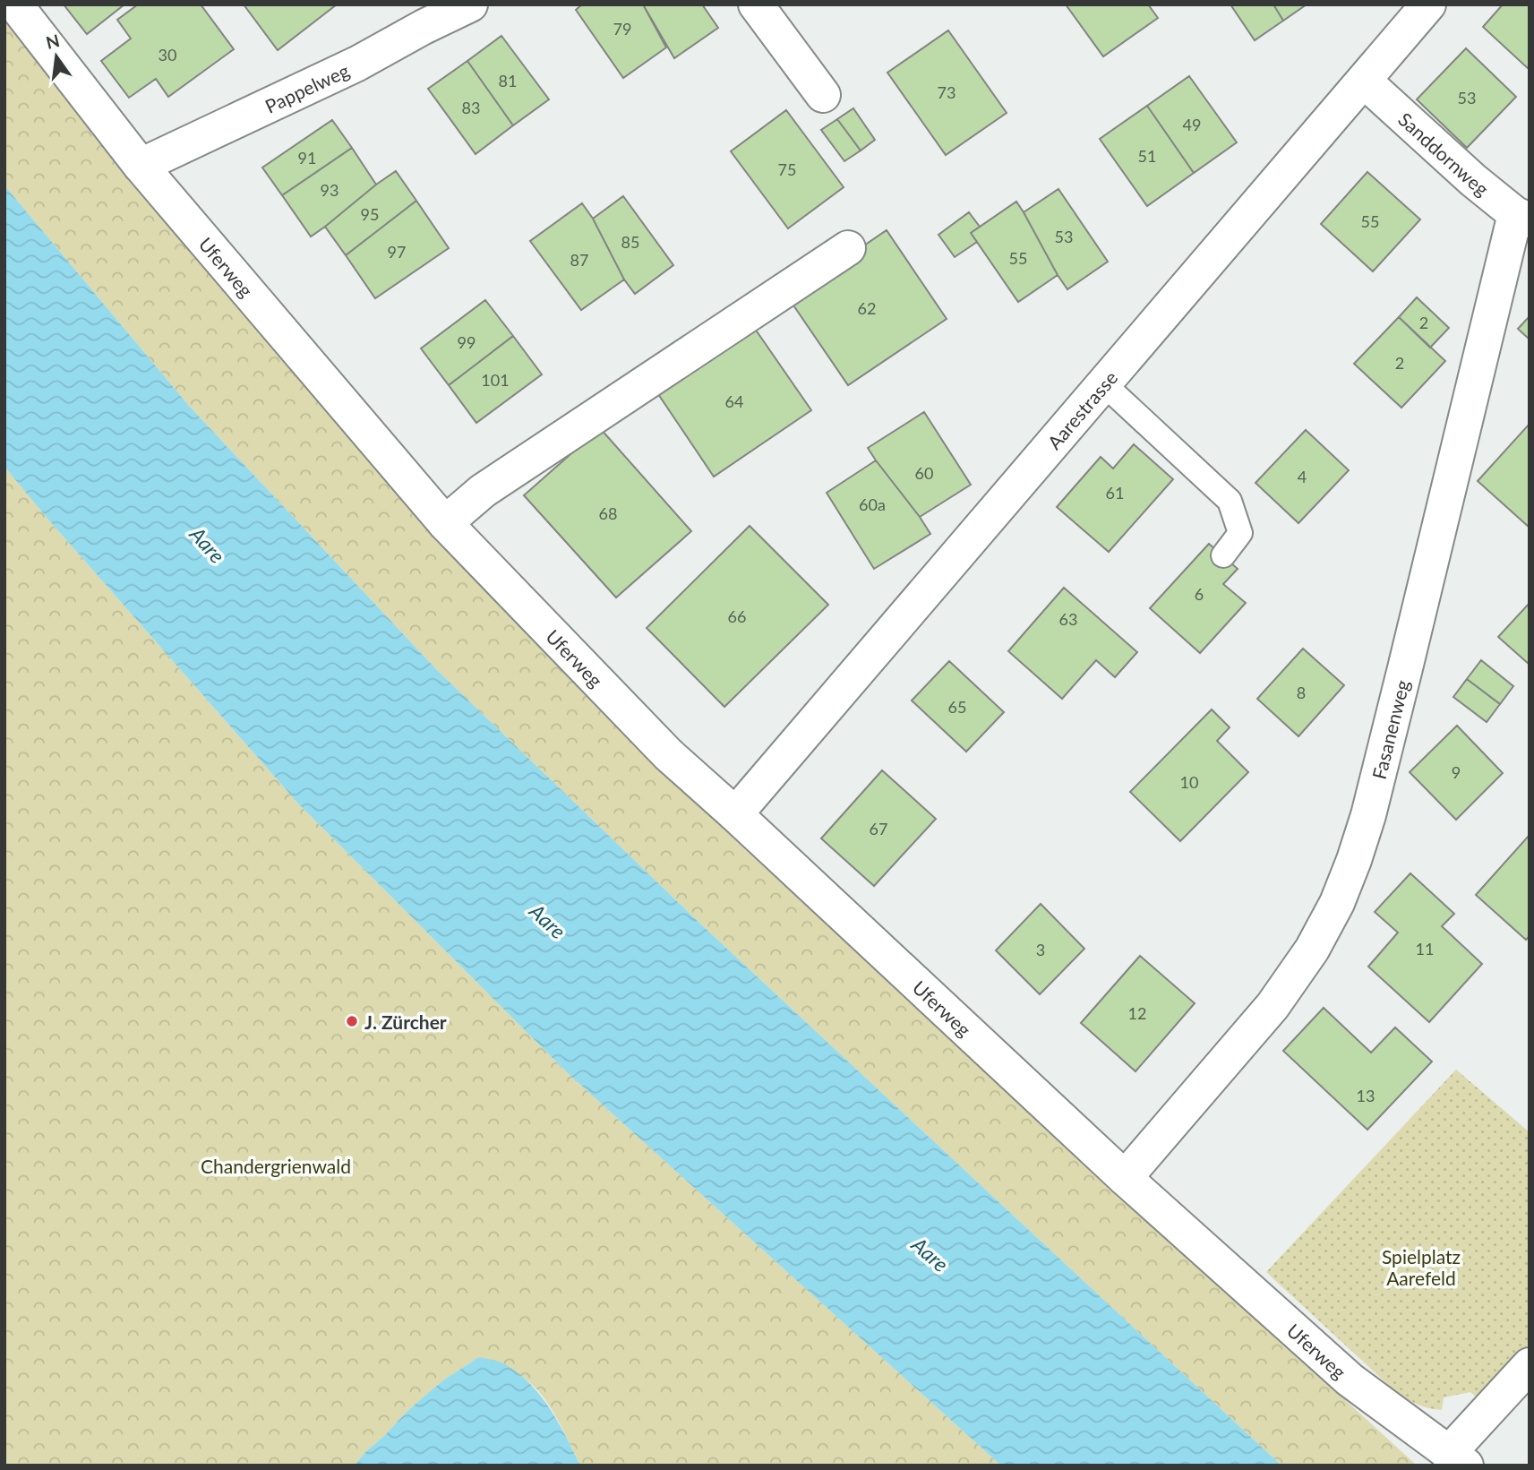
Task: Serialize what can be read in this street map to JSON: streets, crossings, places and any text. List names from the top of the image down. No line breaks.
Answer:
{"streets":{"street":["Pappelweg","Sanddornweg","Uferweg","Aarestrasse","Fasanenweg"]},"crossings":[["Pappelweg","Uferweg"],["Sanddornweg","Aarestrasse"],["Sanddornweg","Fasanenweg"],["Uferweg","Aarestrasse"],["Uferweg","Fasanenweg"]],"water":["Aare"],"parks":["Chandergrienwald","Spielplatz Aarefeld"],"places":["J. Zürcher"],"house_numbers":["79","30","81","73","53","83","49","51","91","75","93","95","55","53","85","97","55","87","62","2","99","2","101","64","60","4","61","60a","68","6","66","63","8","65","9","10","67","11","3","12","13"],"north":"top"}
